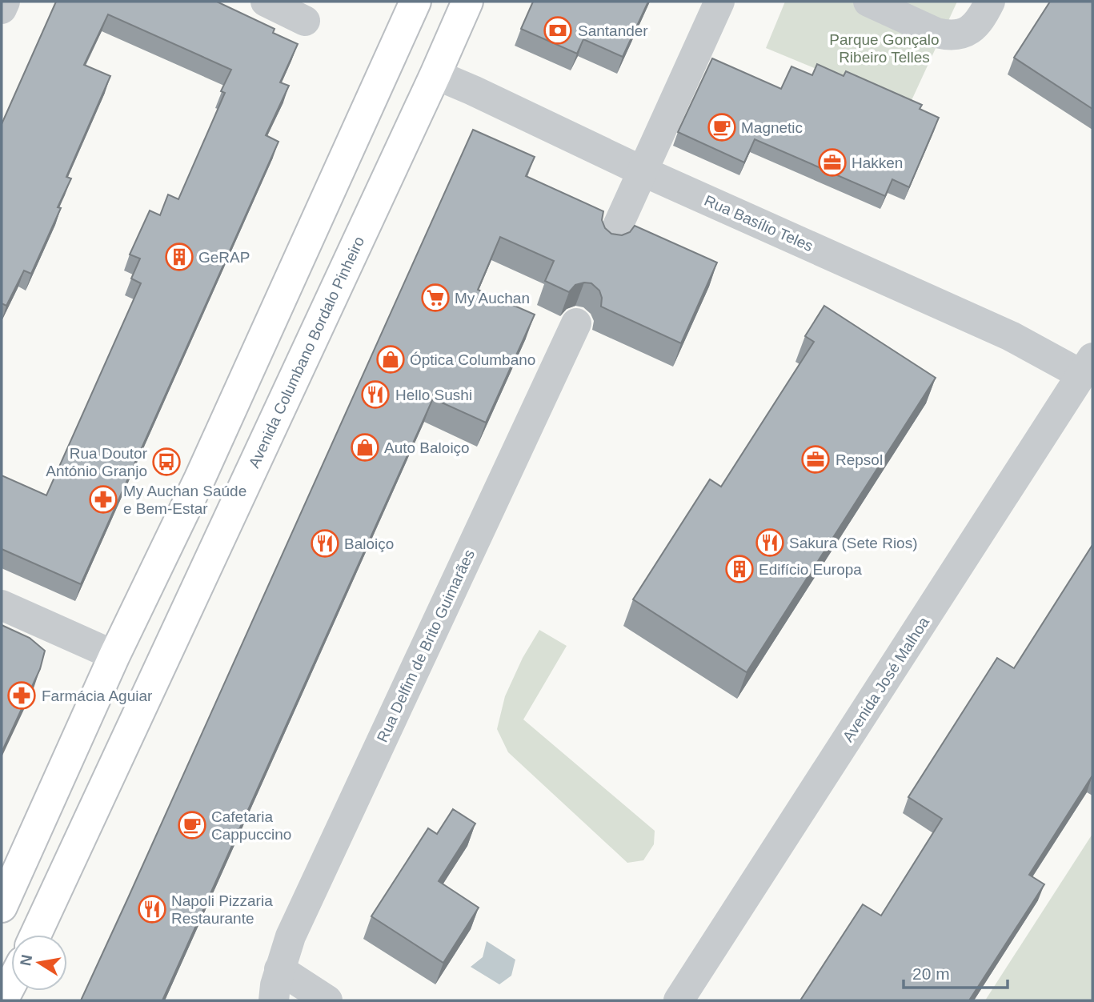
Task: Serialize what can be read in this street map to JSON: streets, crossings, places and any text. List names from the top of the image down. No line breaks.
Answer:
{"streets":{"main road":["Avenida Columbano Bordalo Pinheiro"],"street":["Rua Basílio Teles","Rua Delfim de Brito Guimarães","Avenida José Malhoa"]},"crossings":[["Rua Basílio Teles","Avenida Columbano Bordalo Pinheiro"],["Rua Basílio Teles","Avenida José Malhoa"]],"parks":["Parque Gonçalo Ribeiro Telles"],"places":{"bank":["Santander"],"cafe":["Magnetic","Cafetaria Cappuccino"],"office":["Hakken","Repsol"],"building":["GeRAP","Edifício Europa"],"supermarket":["My Auchan"],"shop":["Óptica Columbano","Auto Baloiço"],"restaurant":["Hello Sushi","Sakura (Sete Rios)","Baloiço","Napoli Pizzaria Restaurante"],"bus stop":["Rua Doutor António Granjo"],"pharmacy":["My Auchan Saúde e Bem-Estar","Farmácia Aguiar"]},"scale_bar":"20 m","north":"left"}
